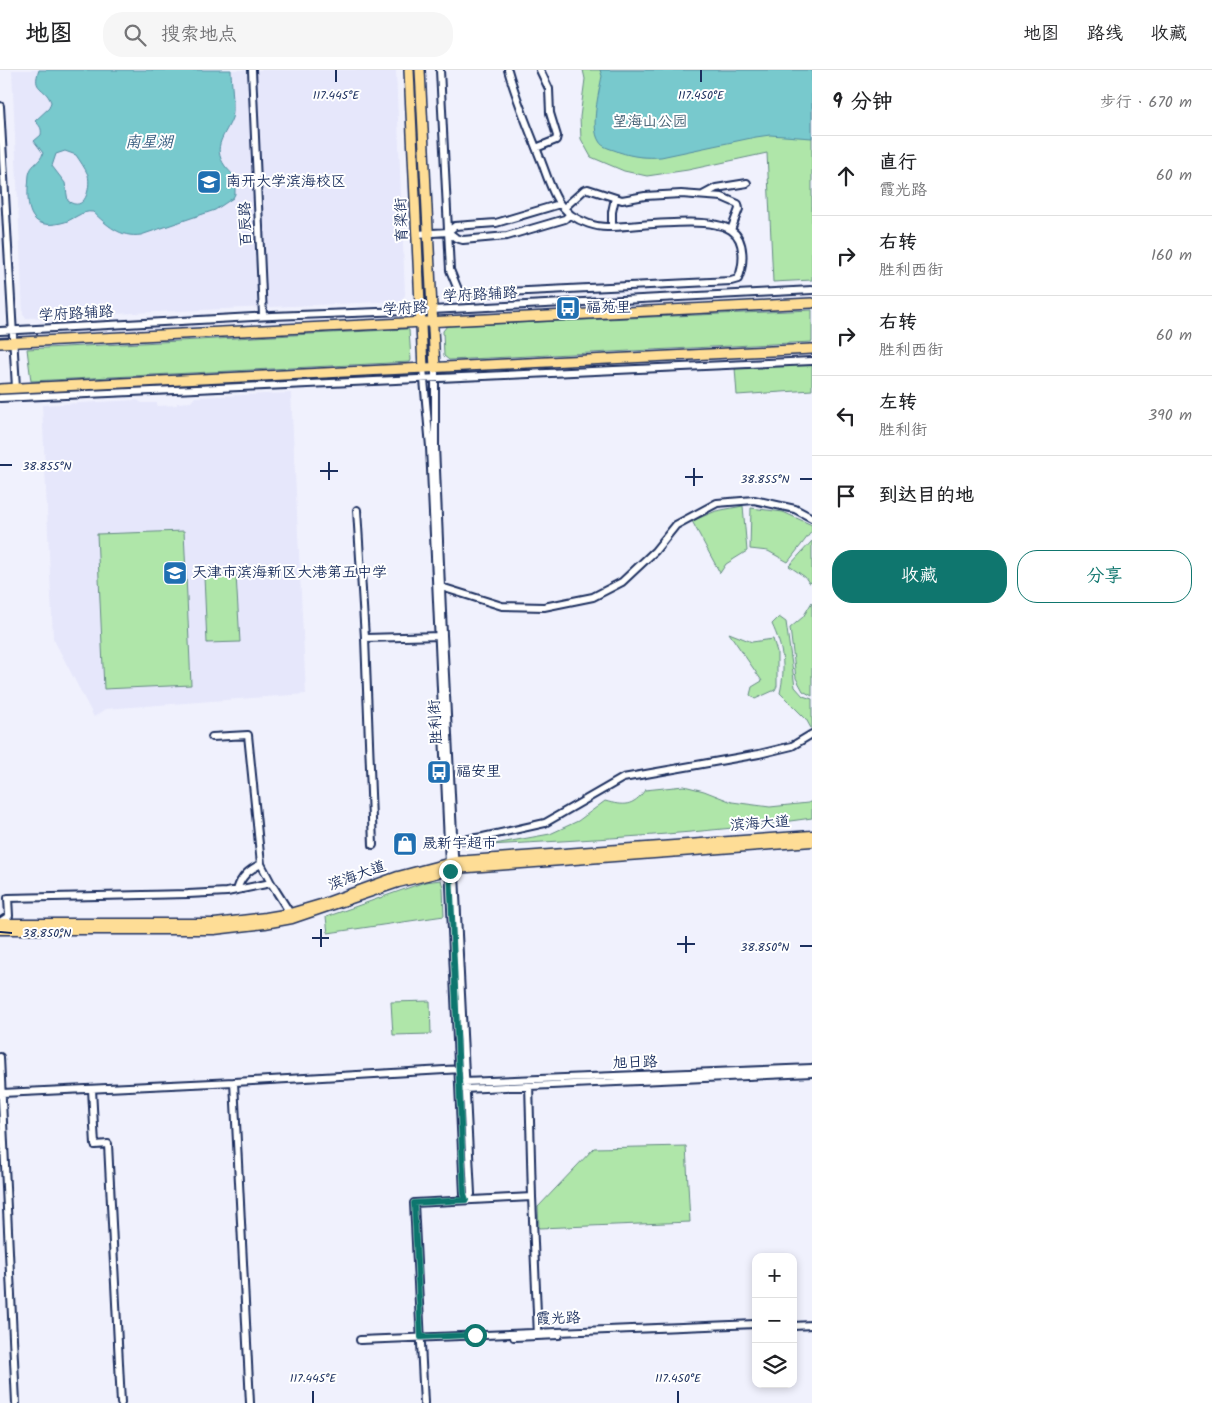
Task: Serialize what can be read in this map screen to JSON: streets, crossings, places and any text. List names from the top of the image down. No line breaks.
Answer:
{"streets":{"highway":["育梁街","学府路"],"main road":["滨海大道"],"street":["百辰路","学府路辅路","胜利街","旭日路","霞光路"]},"crossings":[["育梁街","学府路辅路"],["育梁街","学府路"],["育梁街","胜利街"],["百辰路","学府路辅路"],["胜利街","滨海大道"],["胜利街","旭日路"]],"water":["南星湖"],"parks":["望海山公园"],"places":{"school or university":["南开大学滨海校区","天津市滨海新区大港第五中学"],"bus stop":["福苑里","福安里"],"shop":["晟新宇超市"]},"page":{"header":"地图","search":"搜索地点","nav":["地图","路线","收藏"],"heading":["9 分钟","步行 · 670 m"],"list":[["直行","霞光路","60 m"],["右转","胜利西街","160 m"],["右转","胜利西街","60 m"],["左转","胜利街","390 m"],"到达目的地"],"buttons":["收藏","分享"],"map_buttons":["+","−"]},"coordinates":["117.445°E","117.450°E","38.855°N","38.850°N"]}
